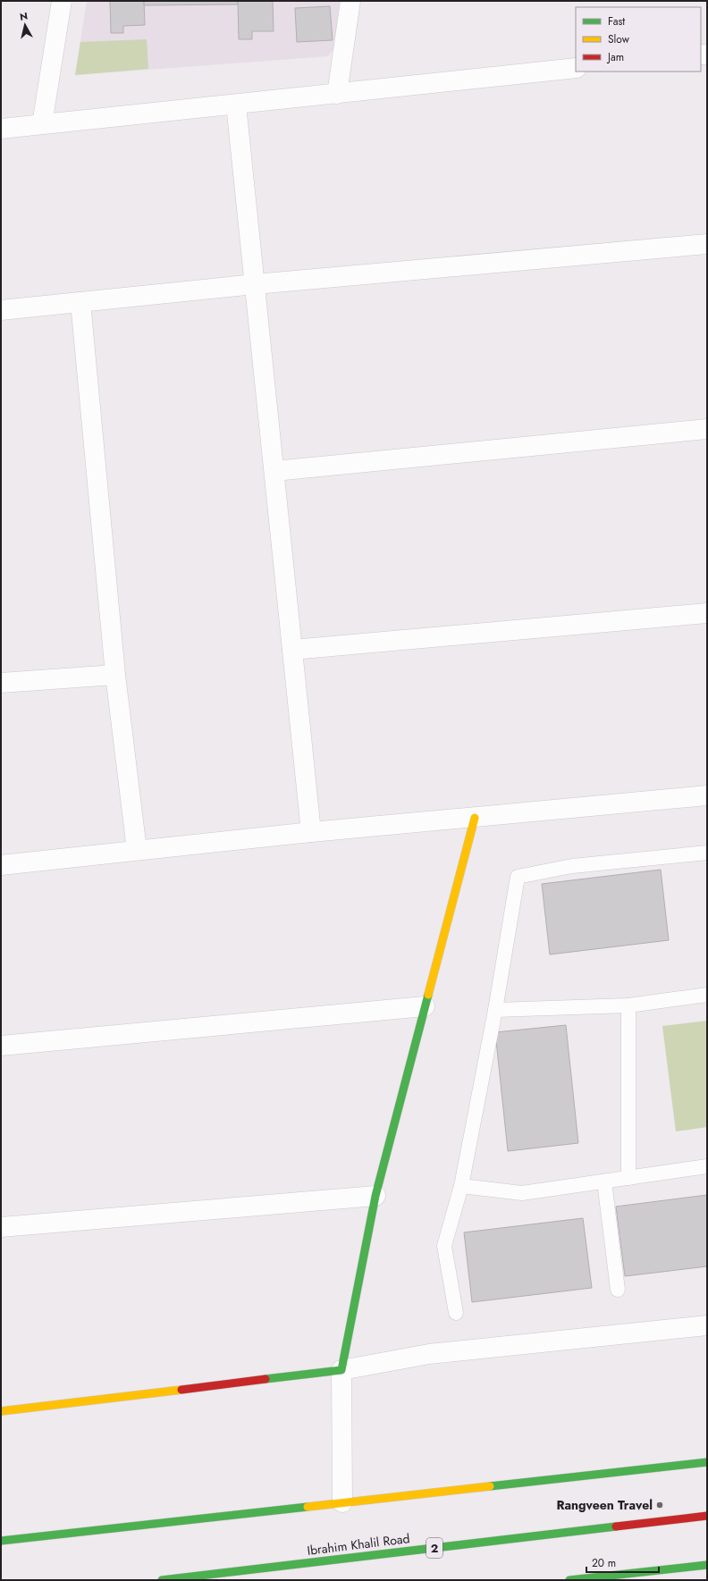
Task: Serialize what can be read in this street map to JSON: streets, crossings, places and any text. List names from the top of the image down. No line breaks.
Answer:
{"streets":{"main road":["Ibrahim Khalil Road","2"]},"places":["Rangveen Travel"],"legend":["Fast","Slow","Jam"],"scale_bar":"20 m","north":"top"}
